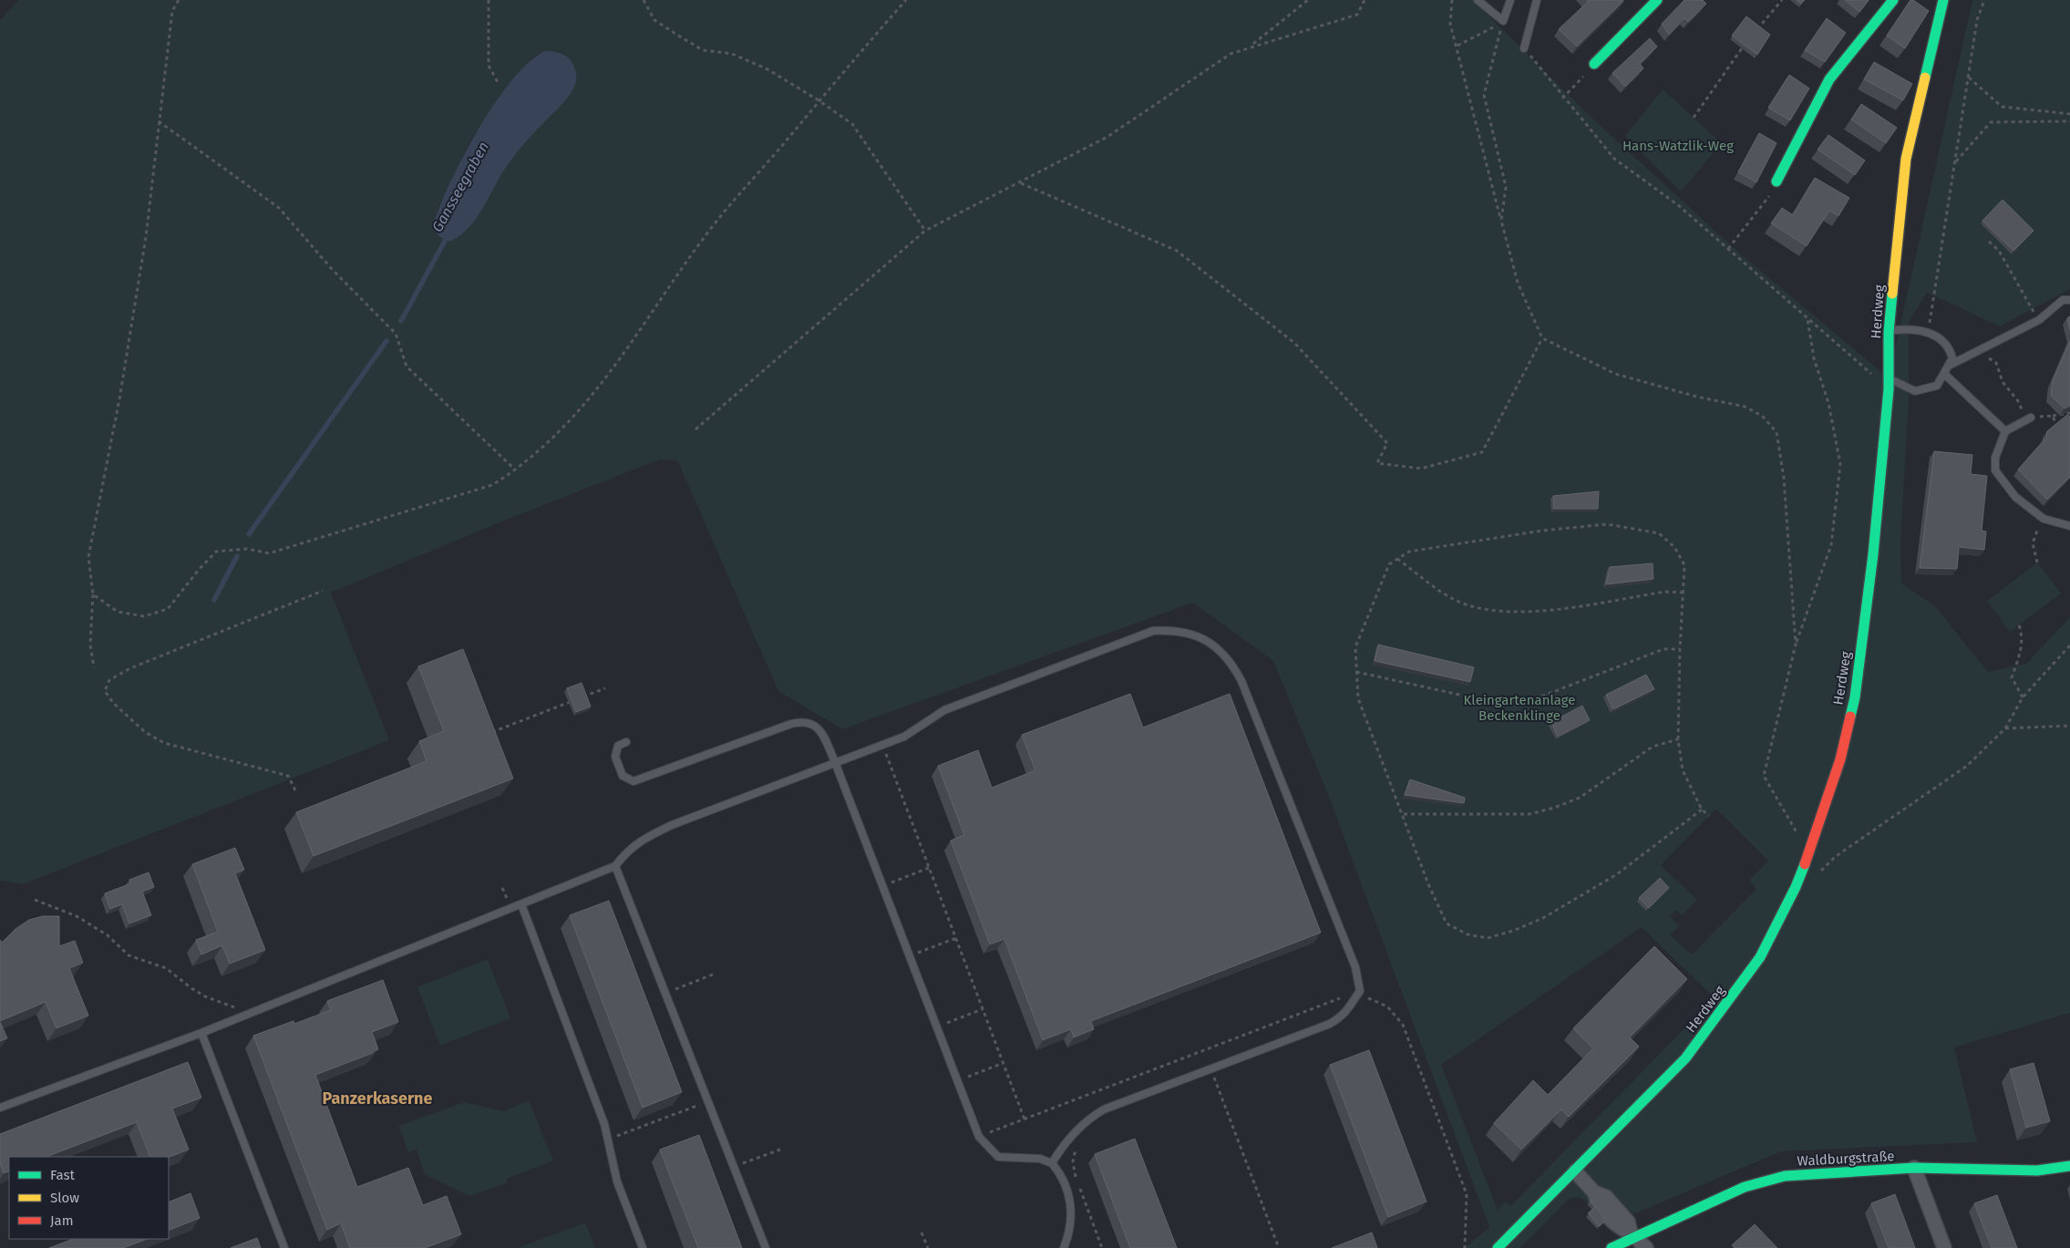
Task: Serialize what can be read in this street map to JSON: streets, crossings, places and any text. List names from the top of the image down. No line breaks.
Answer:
{"streets":{"street":["Herdweg","Waldburgstraße"]},"districts":["Panzerkaserne"],"water":["Gansseegraben"],"parks":["Hans-Watzlik-Weg","Kleingartenanlage Beckenklinge"],"legend":["Fast","Slow","Jam"]}
